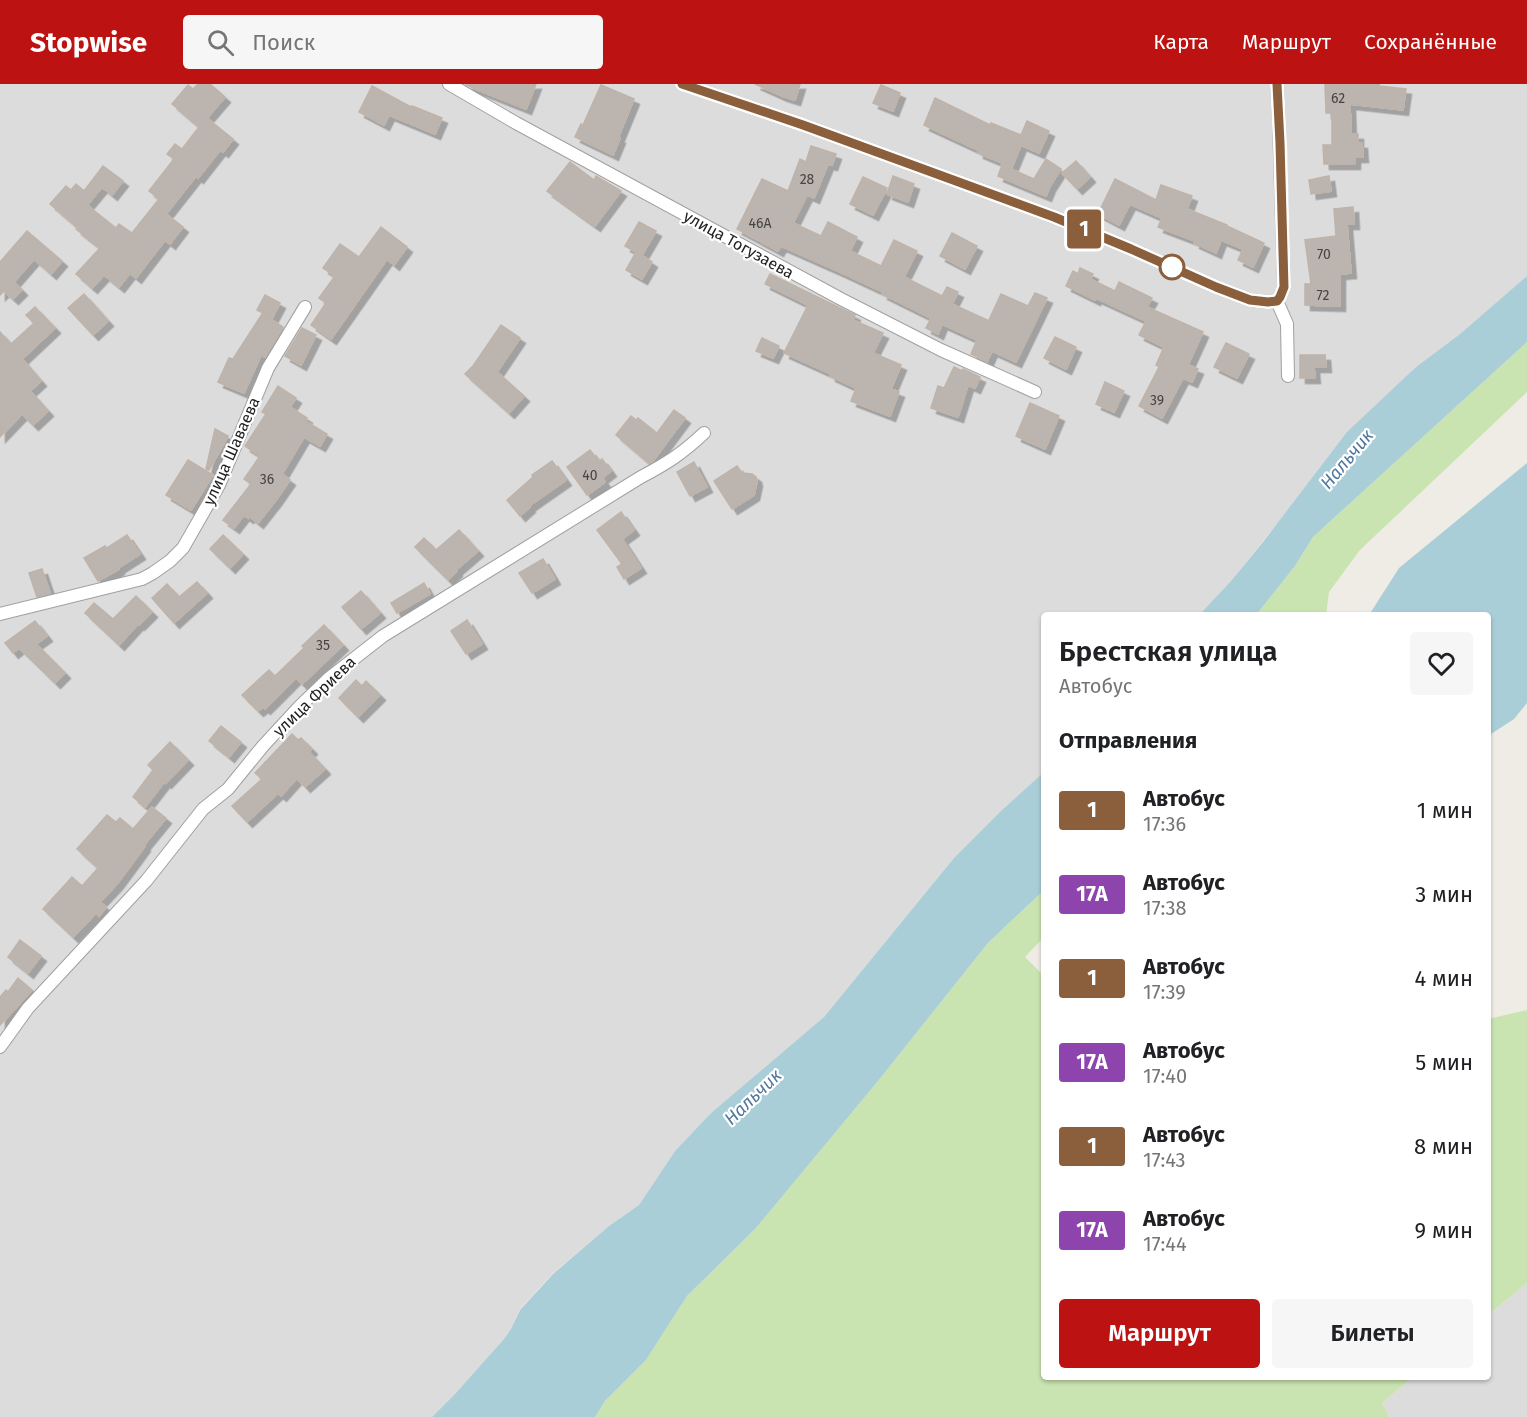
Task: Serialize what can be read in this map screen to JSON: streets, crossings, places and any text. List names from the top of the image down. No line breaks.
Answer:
{"streets":{"street":["улица Тогузаева","улица Шаваева","улица Фриева"]},"water":["Нальчик"],"lines":["bus line 1"],"house_numbers":["62","28","46А","70","72","39","40","36","35"],"page":{"header":"Stopwise","search":"Поиск","nav":["Карта","Маршрут","Сохранённые"],"on_map":"1","heading":[["Брестская улица","Автобус"],"Отправления"],"list":[{"mark":"1","name":"Автобус","note":"17:36","value":"1 мин"},{"mark":"17А","name":"Автобус","note":"17:38","value":"3 мин"},{"mark":"1","name":"Автобус","note":"17:39","value":"4 мин"},{"mark":"17А","name":"Автобус","note":"17:40","value":"5 мин"},{"mark":"1","name":"Автобус","note":"17:43","value":"8 мин"},{"mark":"17А","name":"Автобус","note":"17:44","value":"9 мин"}],"buttons":["Маршрут","Билеты"]}}
